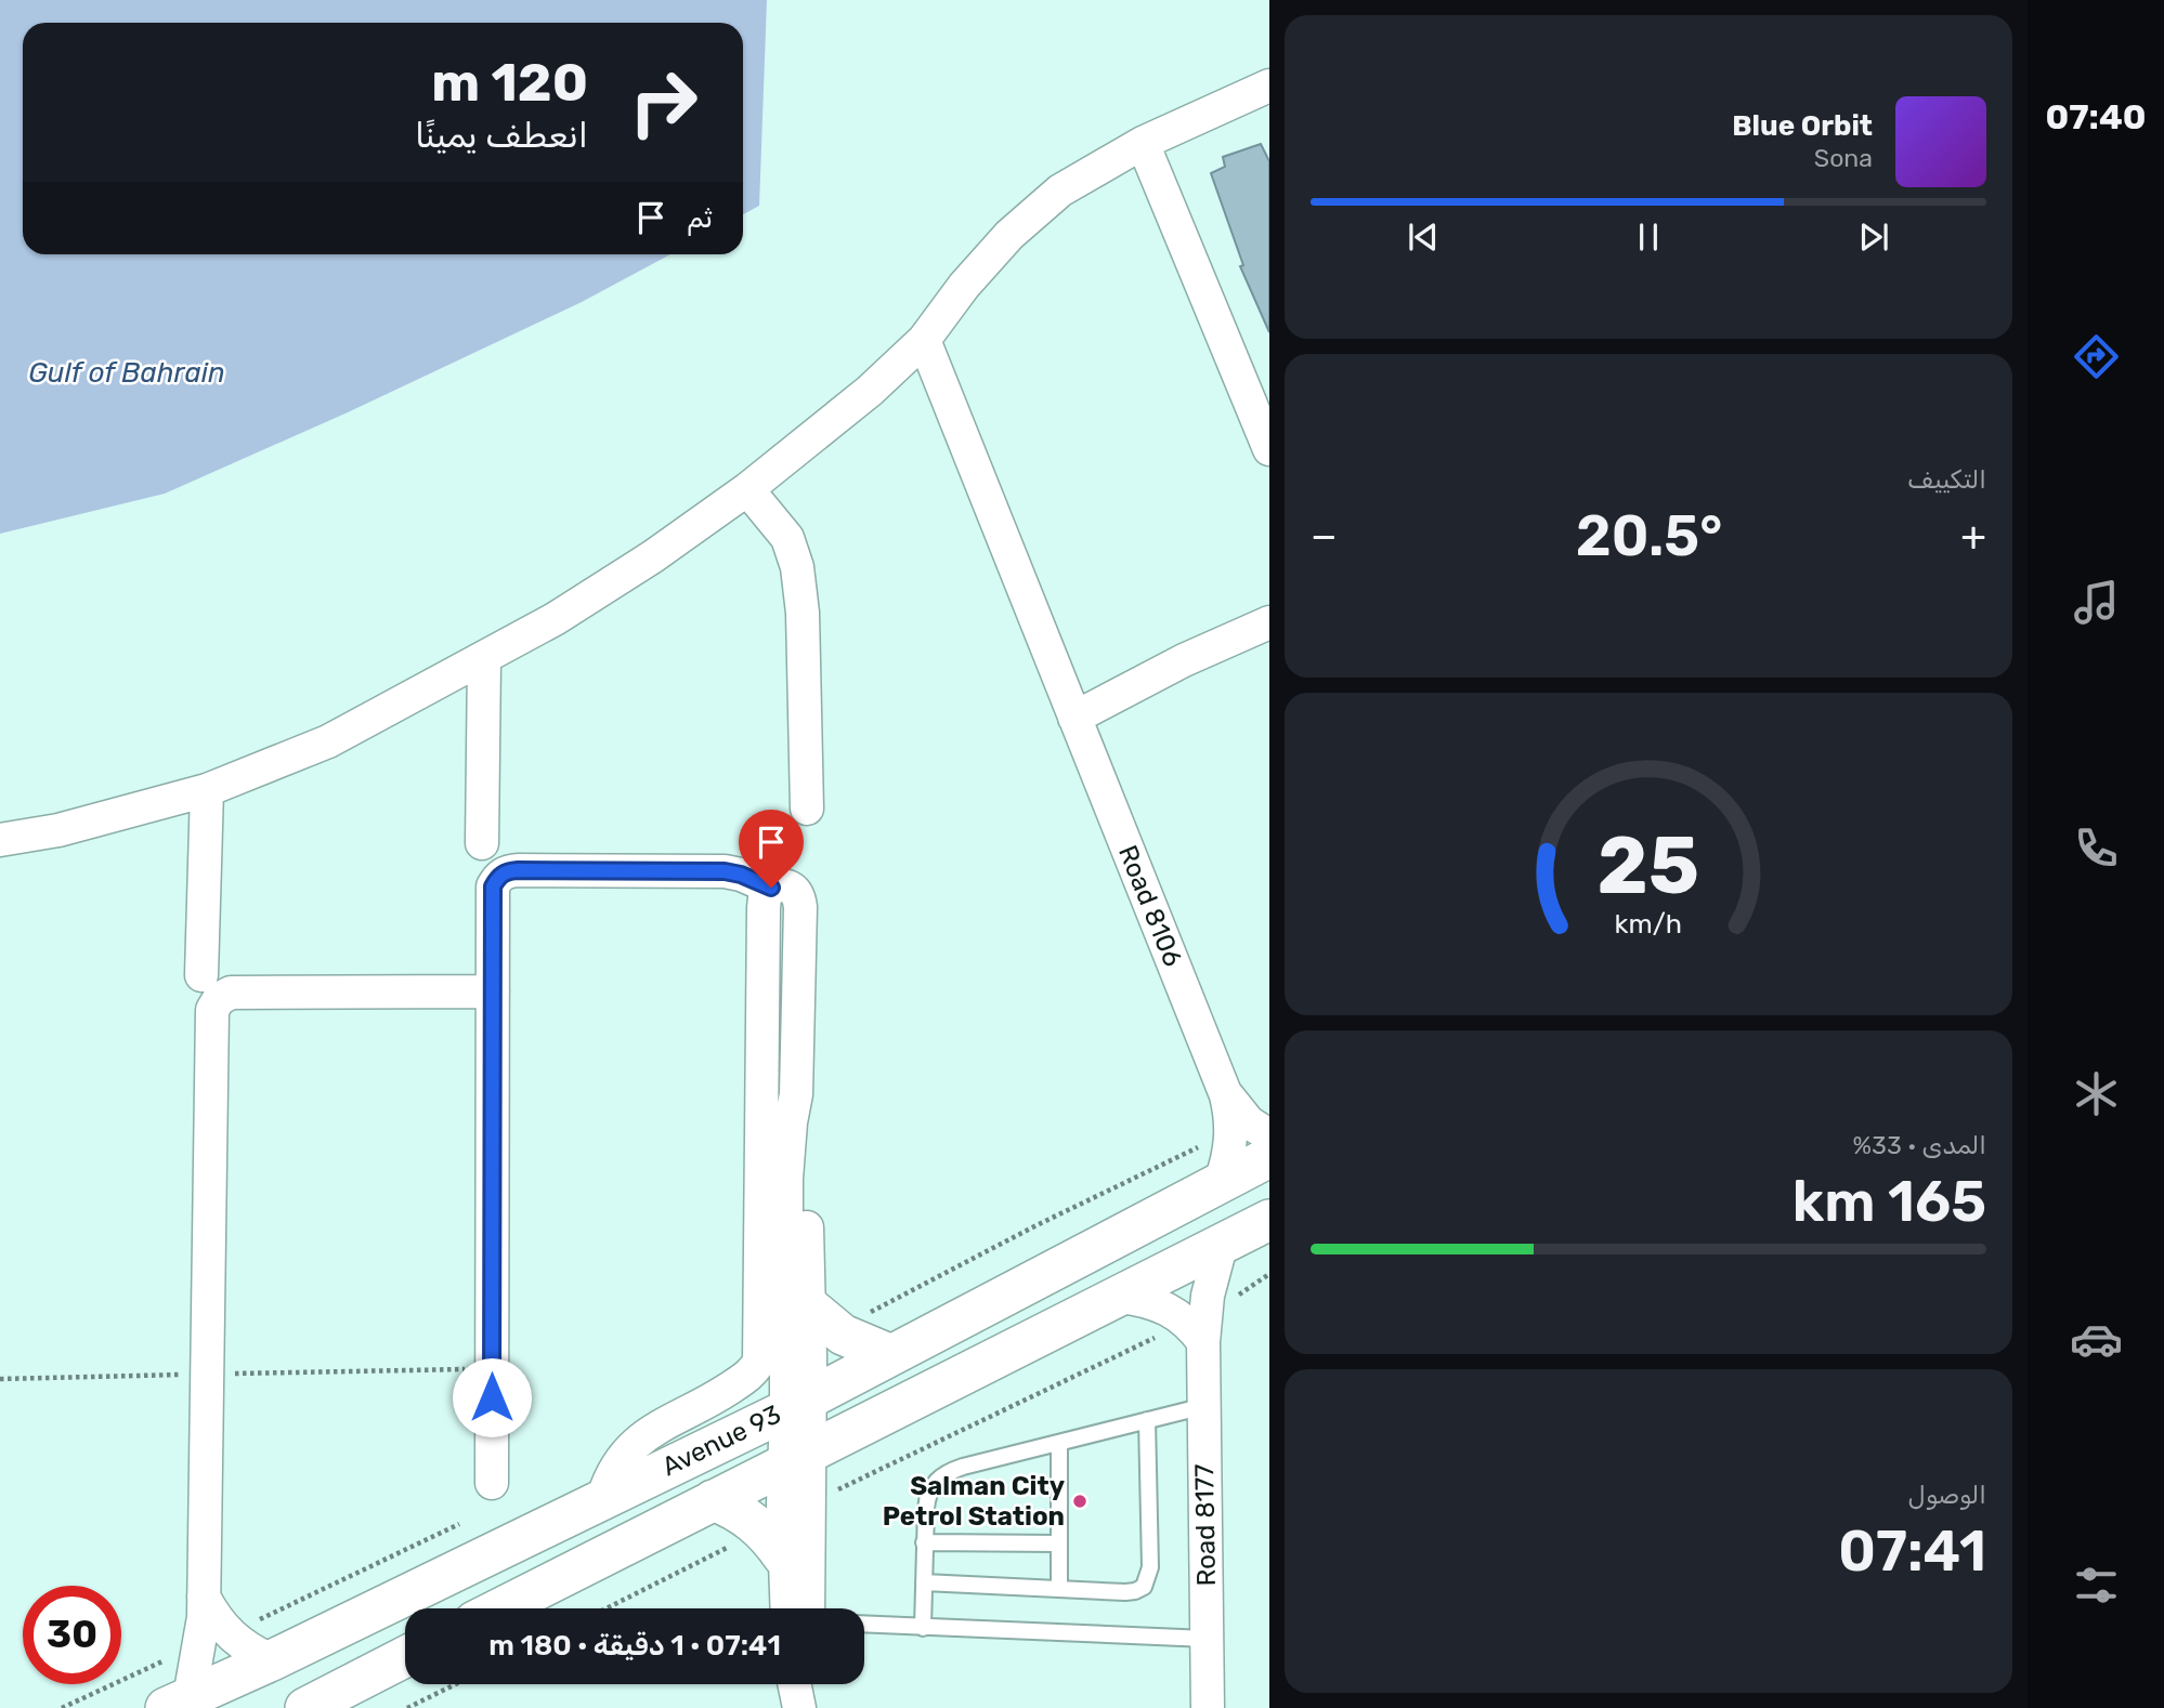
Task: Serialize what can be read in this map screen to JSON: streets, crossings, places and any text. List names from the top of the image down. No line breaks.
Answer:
{"streets":{"street":["Road 8106","Avenue 93","Road 8177"]},"crossings":[["Road 8106","Avenue 93"],["Avenue 93","Road 8177"]],"water":["Gulf of Bahrain"],"places":["Salman City Petrol Station"],"page":{"tabs":"07:40","turn":["120 m","انعطف يمينًا"],"song":["Blue Orbit","Sona"],"then":"ثم","tile":["التكييف",["المدى · 33%","165 km"],["الوصول","07:41"]],"heat":["−","20.5°","+"],"limit":"30","trip":"07:41 · 1 دقيقة · 180 m","gauge":["25","km/h"]}}
